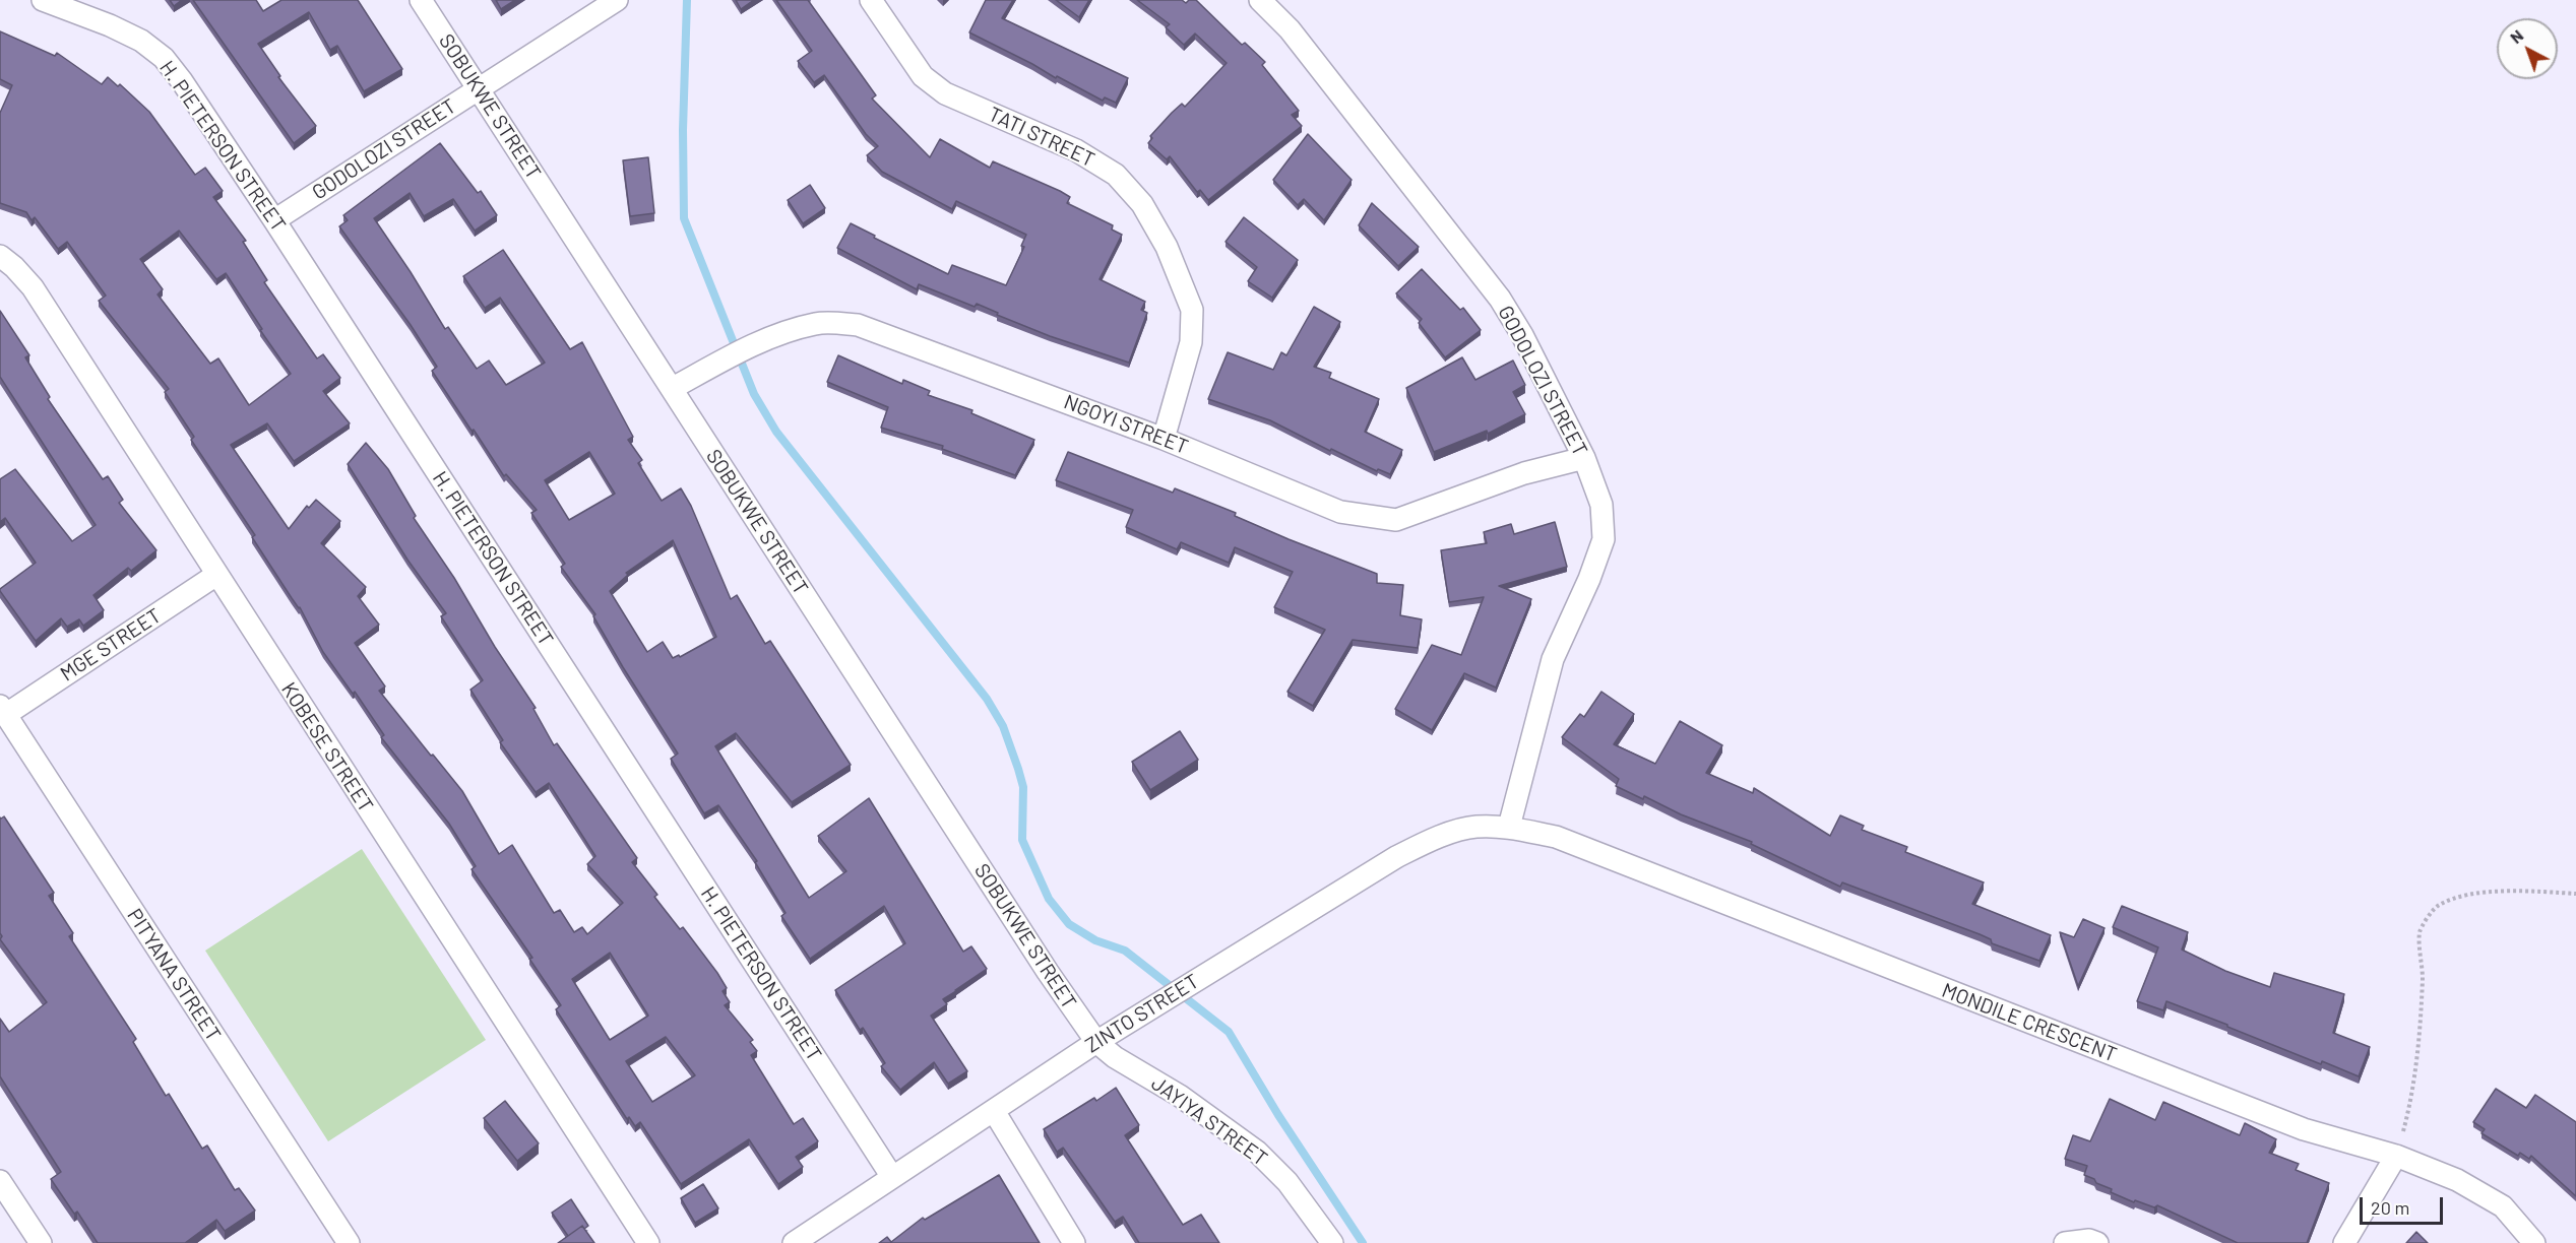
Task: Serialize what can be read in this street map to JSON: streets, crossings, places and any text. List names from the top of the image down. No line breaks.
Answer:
{"streets":{"street":["SOBUKWE STREET","TATI STREET","H. PIETERSON STREET","GODOLOZI STREET","NGOYI STREET","MGE STREET","KOBESE STREET","PITYANA STREET","ZINTO STREET","MONDILE CRESCENT","JAYIYA STREET"]},"crossings":[["SOBUKWE STREET","GODOLOZI STREET"],["SOBUKWE STREET","NGOYI STREET"],["SOBUKWE STREET","ZINTO STREET"],["SOBUKWE STREET","JAYIYA STREET"],["TATI STREET","NGOYI STREET"],["H. PIETERSON STREET","GODOLOZI STREET"],["H. PIETERSON STREET","ZINTO STREET"],["GODOLOZI STREET","NGOYI STREET"],["GODOLOZI STREET","ZINTO STREET"],["GODOLOZI STREET","MONDILE CRESCENT"],["MGE STREET","KOBESE STREET"],["MGE STREET","PITYANA STREET"],["ZINTO STREET","MONDILE CRESCENT"],["ZINTO STREET","JAYIYA STREET"]],"scale_bar":"20 m","north":"top left"}
